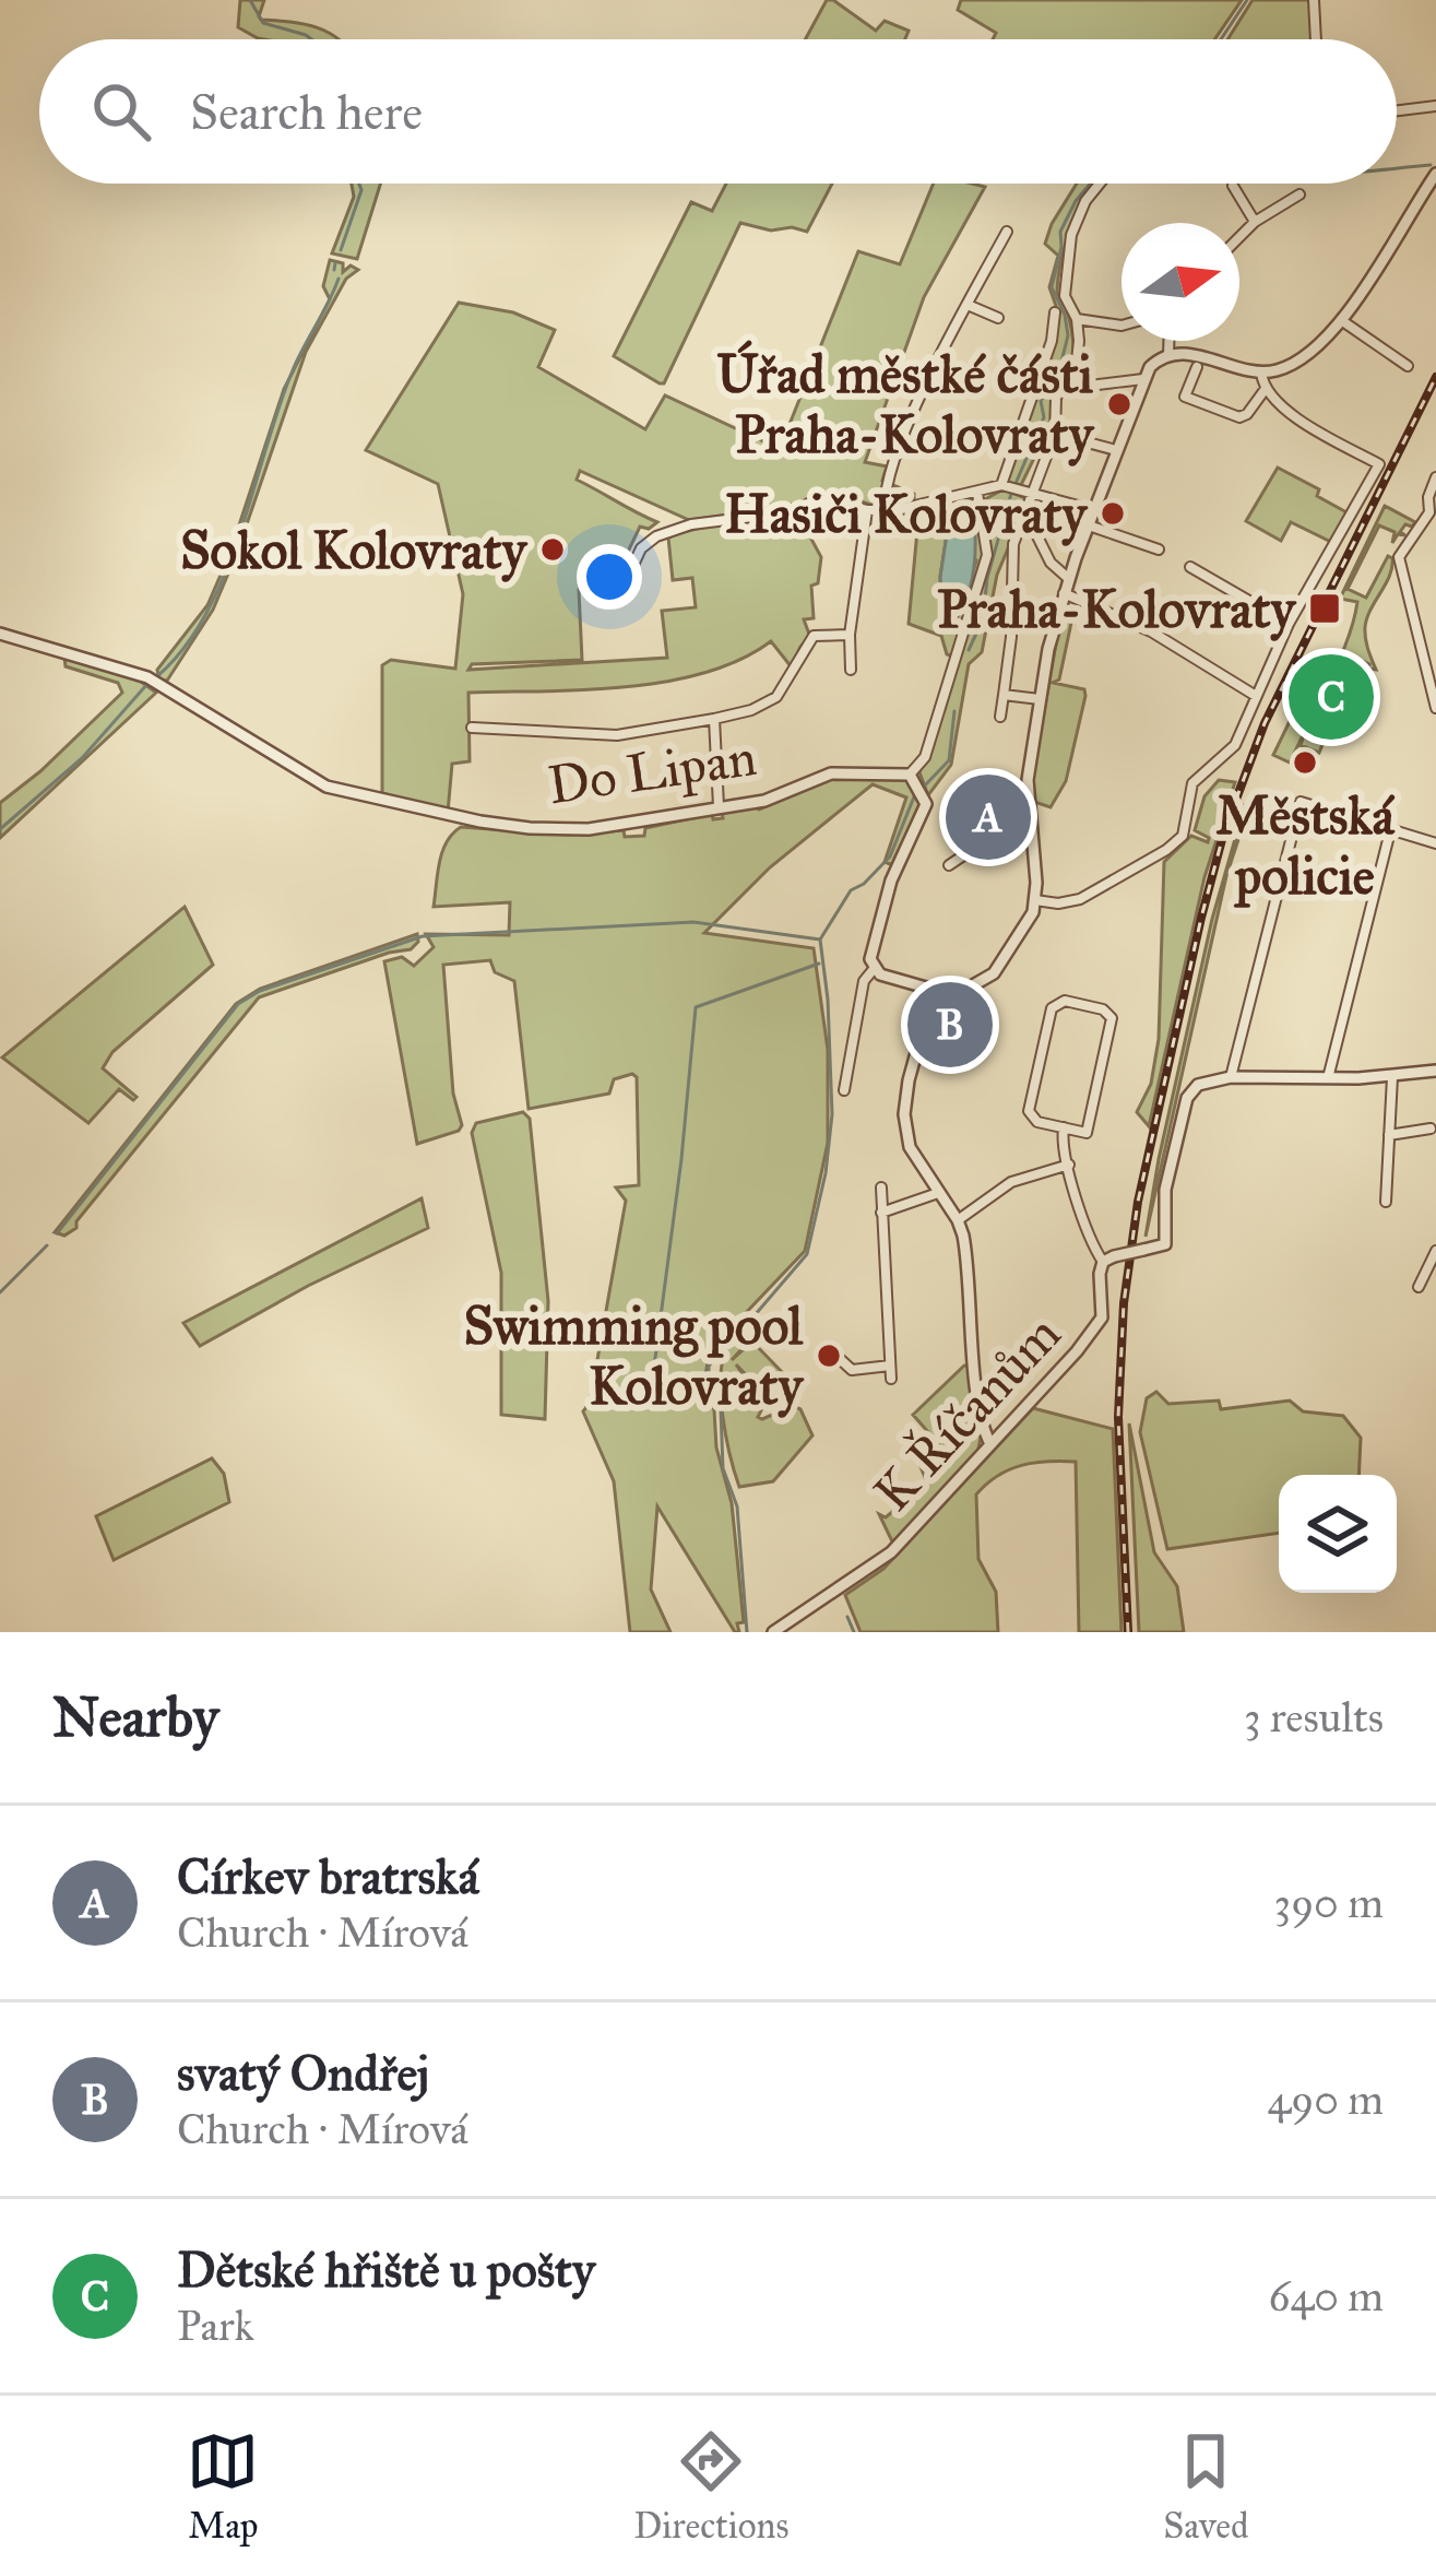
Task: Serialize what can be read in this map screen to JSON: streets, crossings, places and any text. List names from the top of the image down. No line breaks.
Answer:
{"streets":{"street":["Do Lipan","K Říčanům"]},"places":{"other":["Úřad městké části Praha-Kolovraty","Hasiči Kolovraty","Sokol Kolovraty","Městská policie","Swimming pool Kolovraty"],"transit":["Praha-Kolovraty"]},"north":"right","page":{"search":"Search here","pins":["C","A","B"],"heading":["Nearby","3 results"],"list":[{"mark":"A","name":"Církev bratrská","note":"Church · Mírová","value":"390 m"},{"mark":"B","name":"svatý Ondřej","note":"Church · Mírová","value":"490 m"},{"mark":"C","name":"Dětské hřiště u pošty","note":"Park","value":"640 m"}],"nav":["Map","Directions","Saved"]}}
